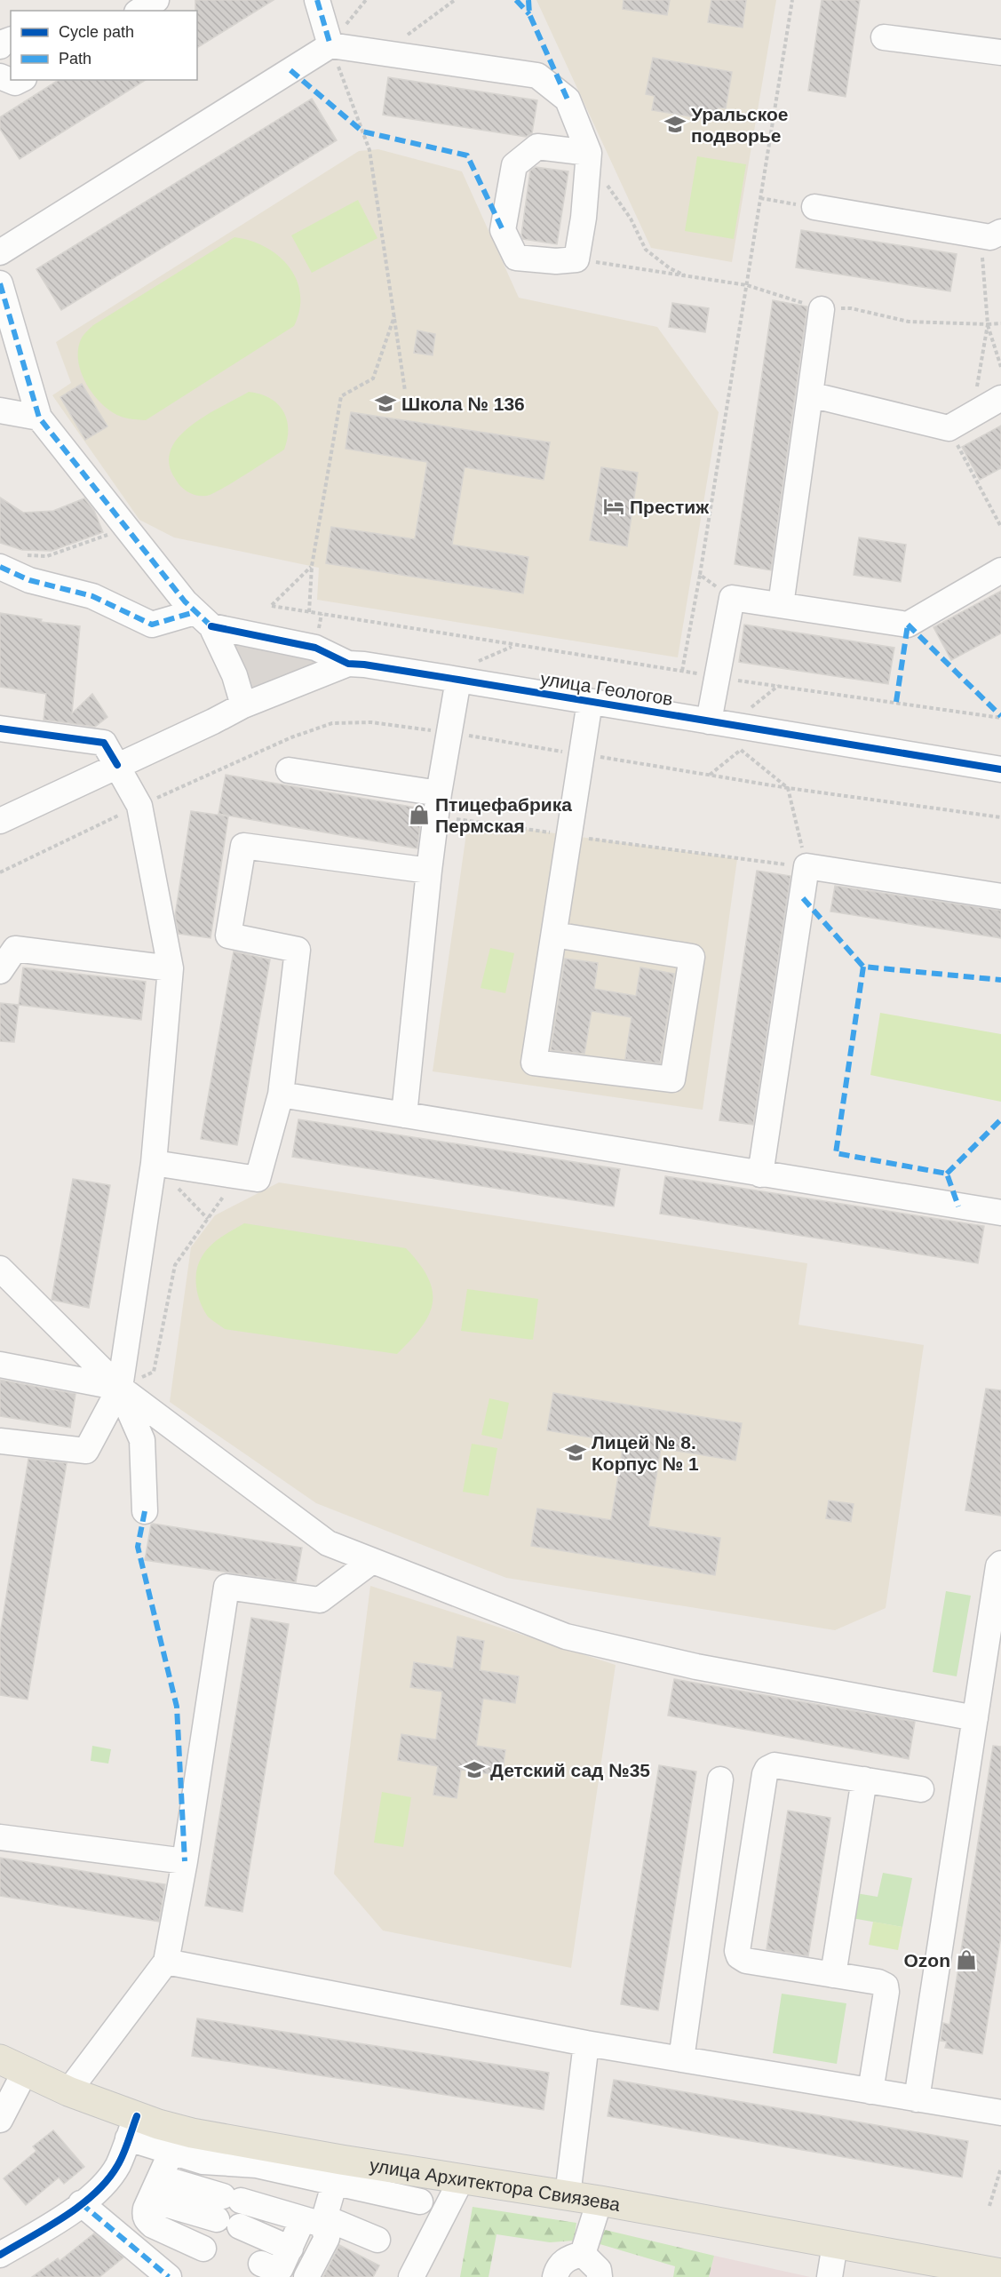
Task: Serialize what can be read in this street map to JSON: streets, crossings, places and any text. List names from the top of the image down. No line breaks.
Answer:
{"streets":{"main road":["улица Архитектора Свиязева"],"street":["улица Геологов"]},"places":{"school or university":["Уральское подворье","Школа № 136","Лицей № 8. Корпус № 1","Детский сад №35"],"hotel":["Престиж"],"shop":["Птицефабрика Пермская","Ozon"]},"legend":["Cycle path","Path"]}
